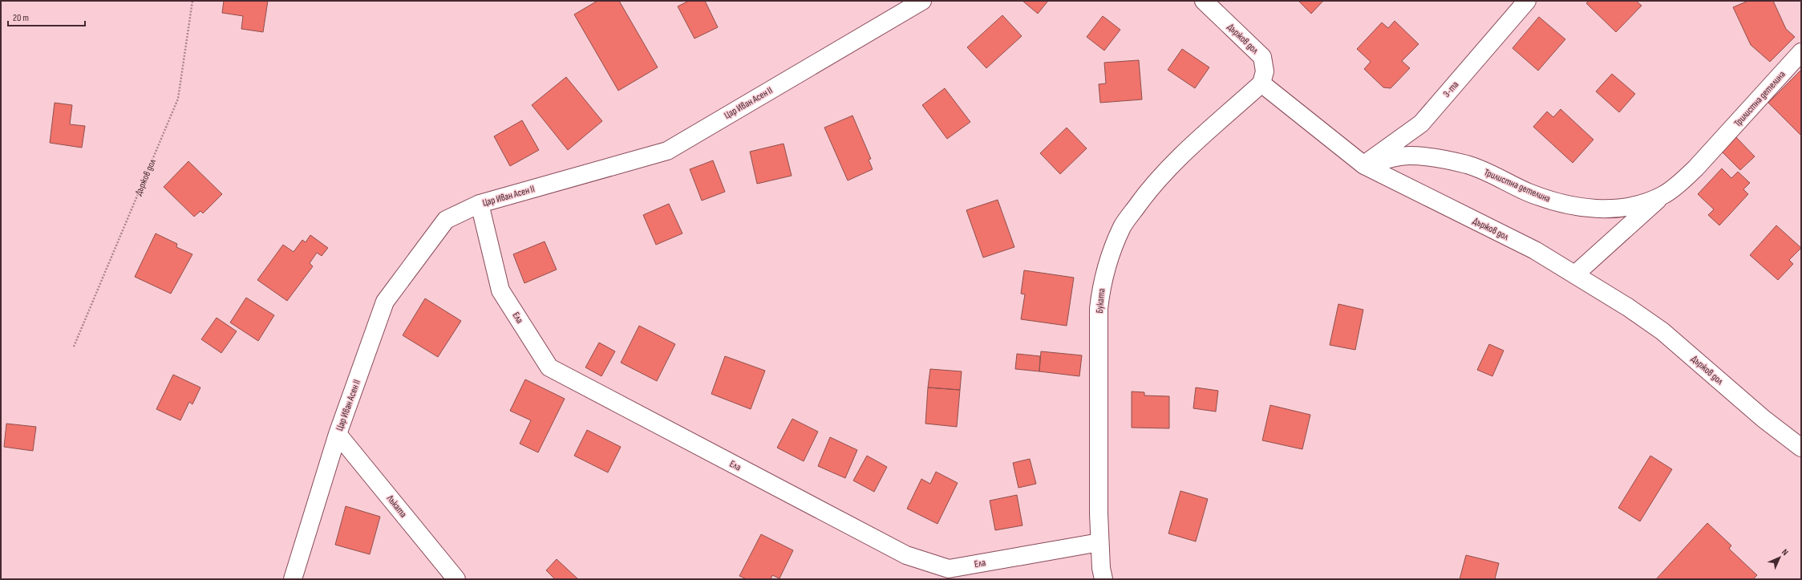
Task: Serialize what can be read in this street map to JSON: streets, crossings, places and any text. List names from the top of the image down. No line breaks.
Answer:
{"streets":{"street":["Държов дол","3-та","Трилистна детелина","Цар Иван Асен II","Буката","Ела","Лъката"]},"crossings":[["Държов дол","3-та"],["Държов дол","Трилистна детелина"],["Държов дол","Буката"],["3-та","Трилистна детелина"],["Цар Иван Асен II","Ела"],["Цар Иван Асен II","Лъката"],["Буката","Ела"]],"scale_bar":"20 m","north":"top right"}
